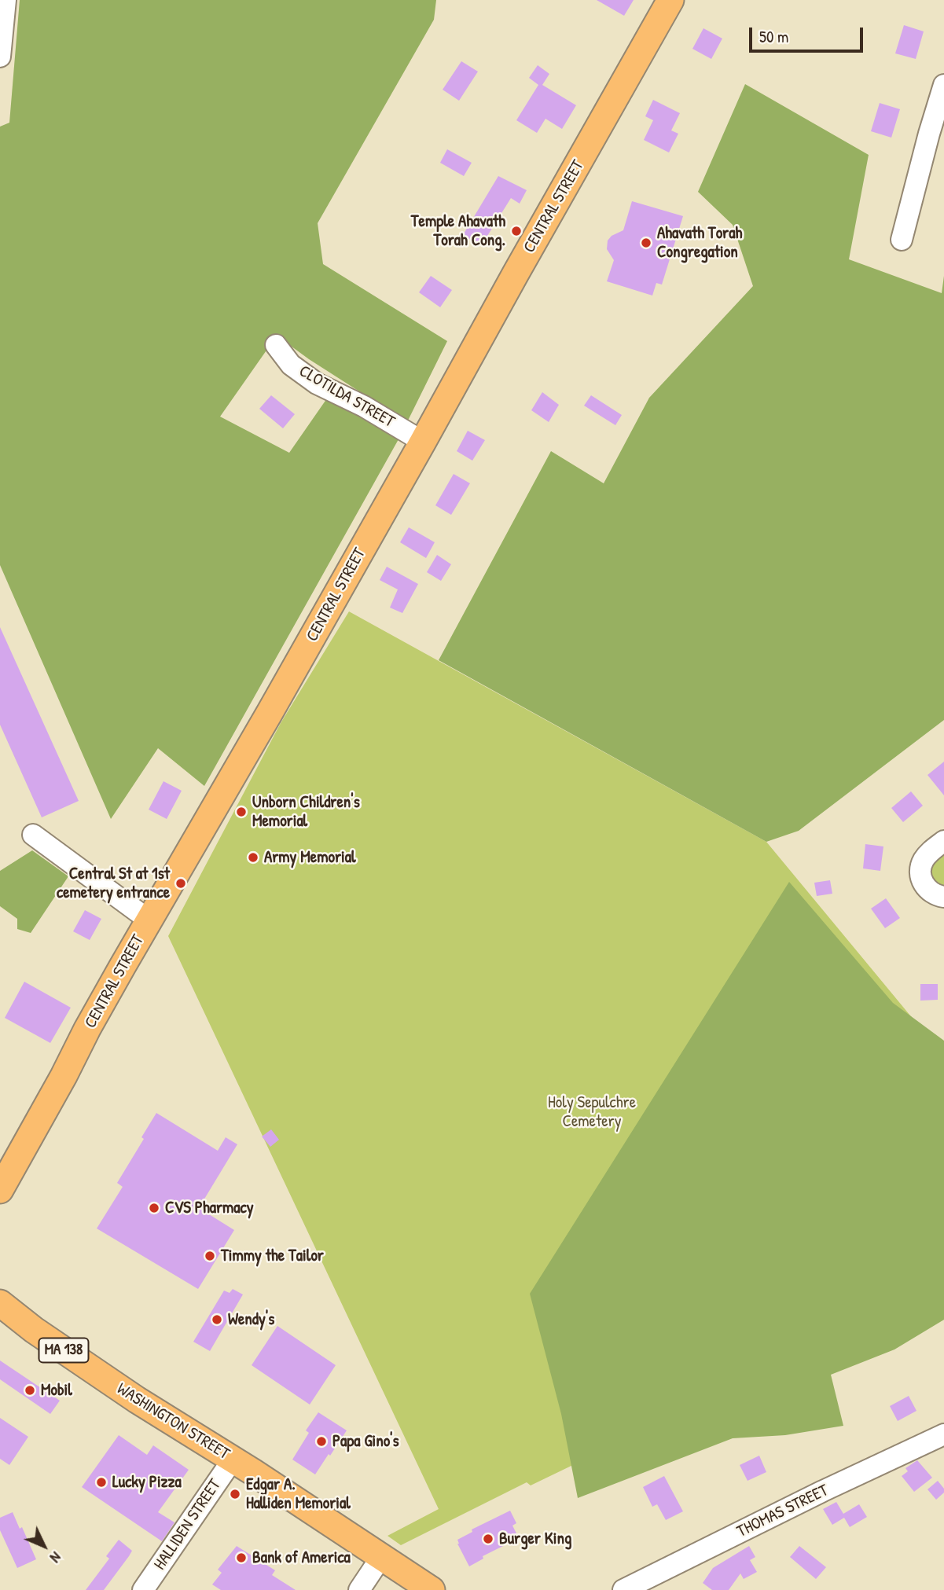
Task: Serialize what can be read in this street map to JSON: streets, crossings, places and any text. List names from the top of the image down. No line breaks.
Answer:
{"streets":{"main road":["CENTRAL STREET","MA 138","WASHINGTON STREET"],"street":["CLOTILDA STREET","THOMAS STREET","HALLIDEN STREET"]},"crossings":[["CENTRAL STREET","CLOTILDA STREET"],["WASHINGTON STREET","HALLIDEN STREET"]],"parks":["Holy Sepulchre Cemetery"],"places":["Temple Ahavath Torah Cong.","Ahavath Torah Congregation","Unborn Children's Memorial","Army Memorial","Central St at 1st cemetery entrance","CVS Pharmacy","Timmy the Tailor","Wendy's","Mobil","Papa Gino's","Lucky Pizza","Edgar A. Halliden Memorial","Burger King","Bank of America"],"scale_bar":"50 m","north":"bottom right"}
